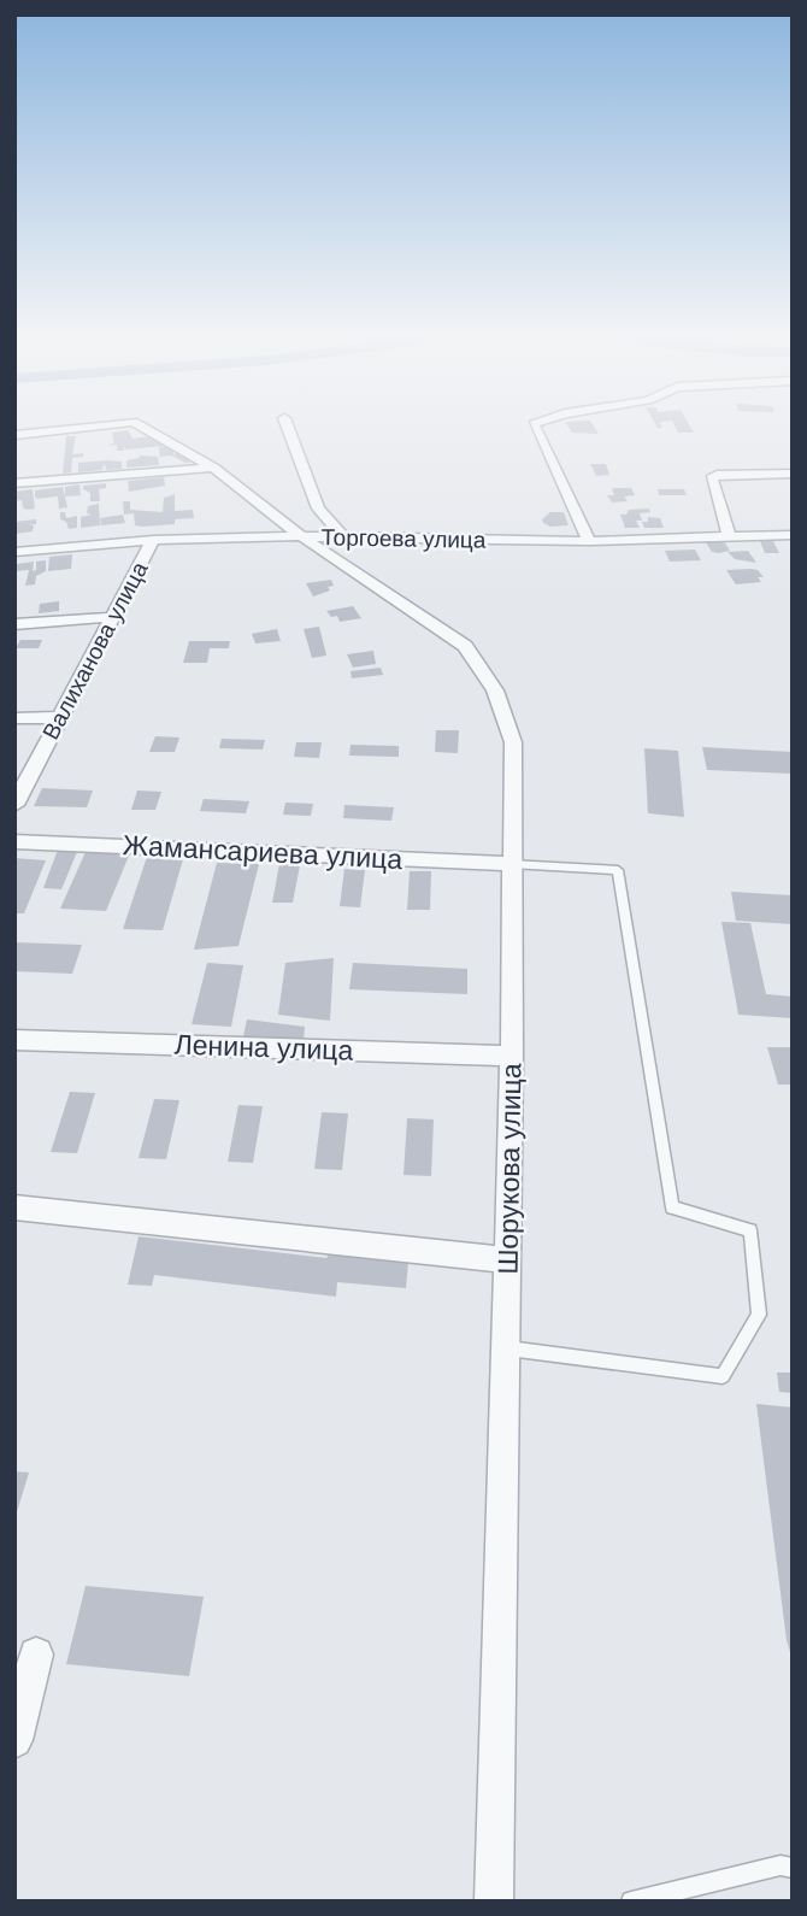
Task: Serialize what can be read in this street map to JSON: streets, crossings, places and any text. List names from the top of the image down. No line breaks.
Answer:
{"streets":{"street":["Торгоева улица","Валиханова улица","Жамансариева улица","Ленина улица","Шорукова улица"]},"crossings":[["Торгоева улица","Валиханова улица"],["Торгоева улица","Шорукова улица"],["Жамансариева улица","Шорукова улица"],["Ленина улица","Шорукова улица"]]}
